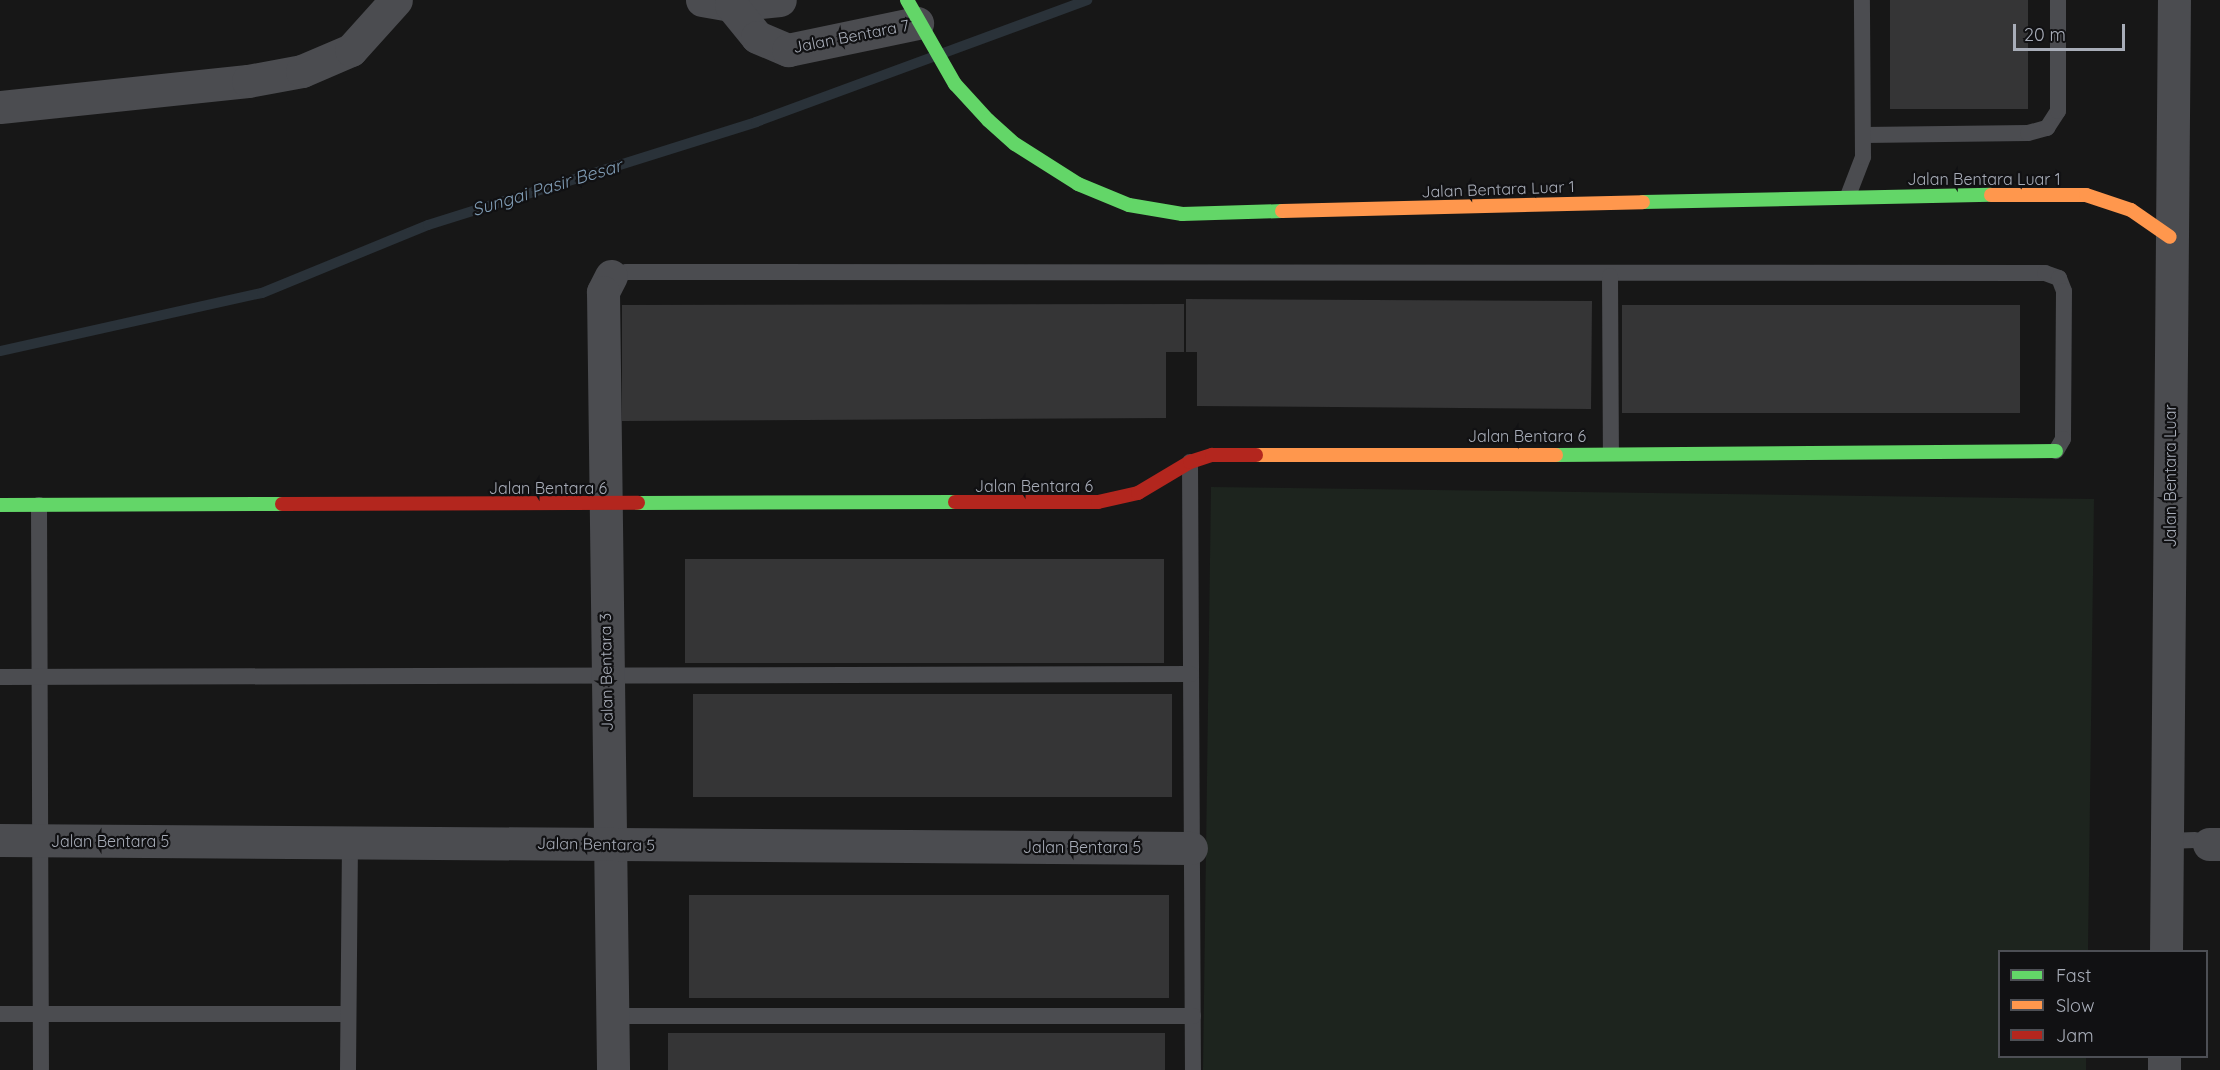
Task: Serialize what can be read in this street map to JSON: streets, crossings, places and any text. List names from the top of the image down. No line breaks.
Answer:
{"streets":{"street":["Jalan Bentara 7","Jalan Bentara Luar 1","Jalan Bentara 6","Jalan Bentara Luar","Jalan Bentara 3","Jalan Bentara 5"]},"crossings":[["Jalan Bentara 7","Jalan Bentara Luar 1"],["Jalan Bentara Luar 1","Jalan Bentara Luar"],["Jalan Bentara 6","Jalan Bentara 3"],["Jalan Bentara 3","Jalan Bentara 5"]],"water":["Sungai Pasir Besar"],"legend":["Fast","Slow","Jam"],"scale_bar":"20 m"}
